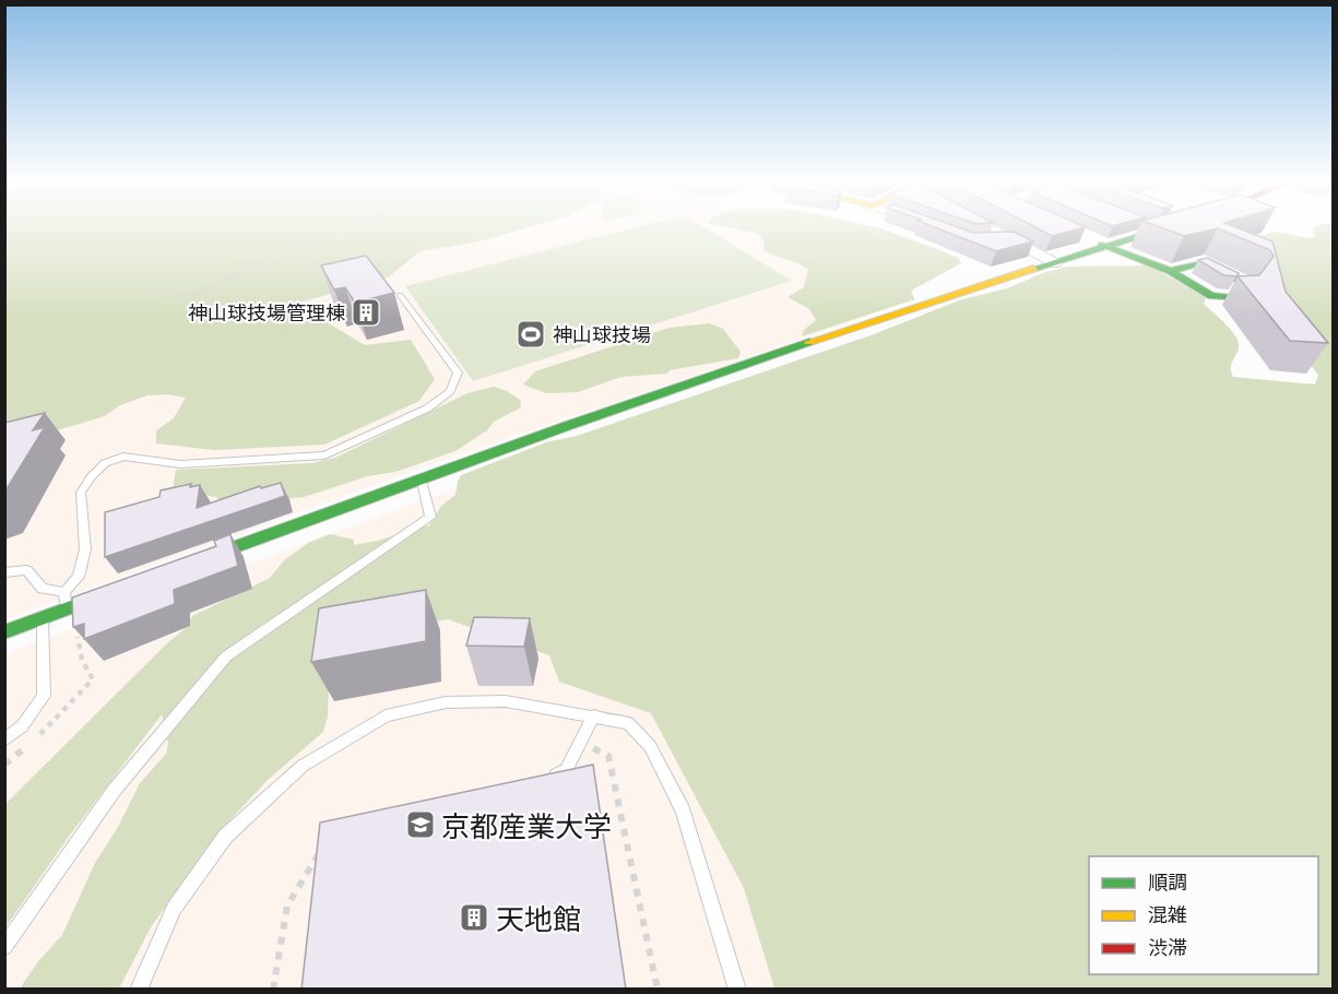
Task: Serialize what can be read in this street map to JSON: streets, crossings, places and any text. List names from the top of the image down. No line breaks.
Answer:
{"places":{"building":["神山球技場管理棟","天地館"],"sports":["神山球技場"],"school or university":["京都産業大学"]},"legend":["順調","混雑","渋滞"]}
